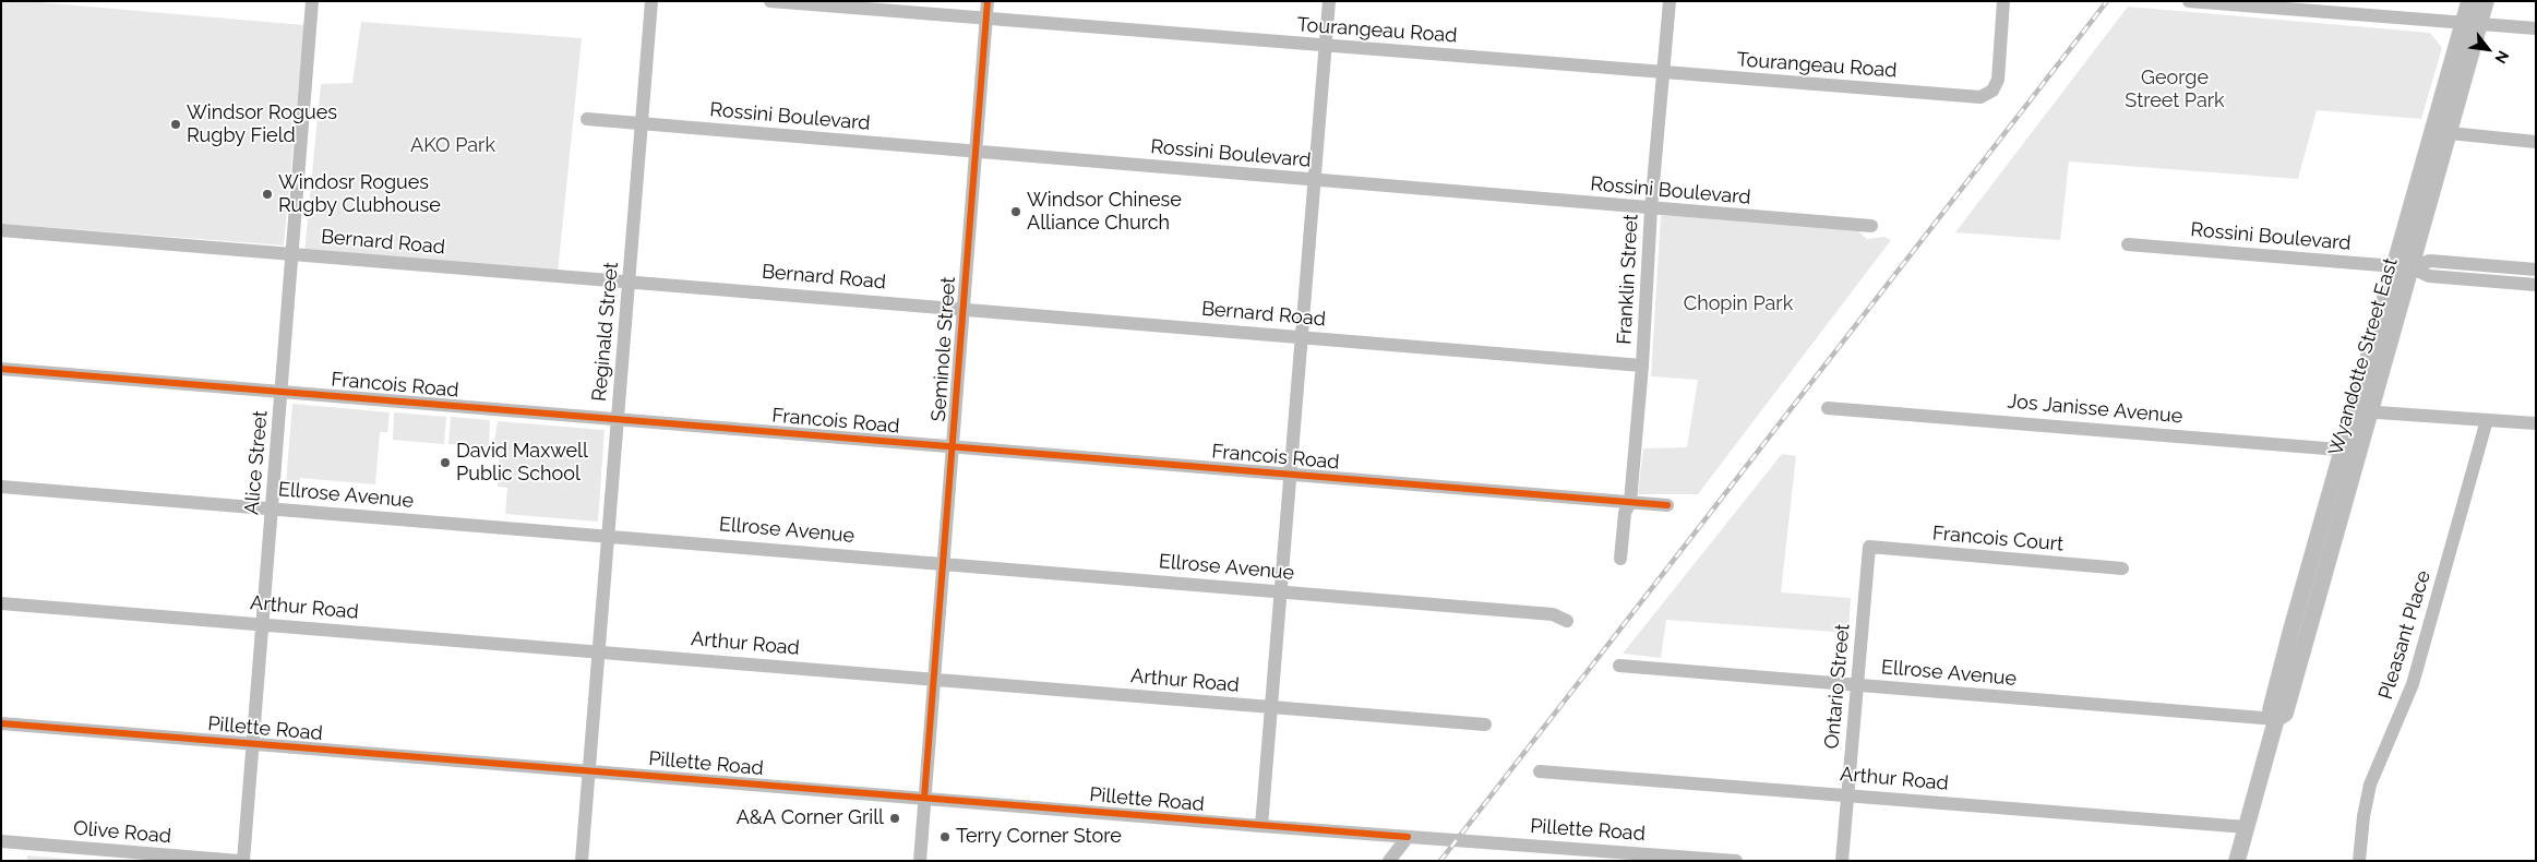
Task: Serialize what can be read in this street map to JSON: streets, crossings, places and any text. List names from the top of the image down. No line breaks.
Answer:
{"streets":{"main road":["Wyandotte Street East"],"street":["Tourangeau Road","Rossini Boulevard","Bernard Road","Franklin Street","Reginald Street","Seminole Street","Francois Road","Jos Janisse Avenue","Alice Street","Ellrose Avenue","Francois Court","Arthur Road","Pleasant Place","Ontario Street","Pillette Road","Olive Road"]},"crossings":[["Tourangeau Road","Franklin Street"],["Tourangeau Road","Seminole Street"],["Rossini Boulevard","Franklin Street"],["Rossini Boulevard","Reginald Street"],["Rossini Boulevard","Seminole Street"],["Rossini Boulevard","Wyandotte Street East"],["Bernard Road","Franklin Street"],["Bernard Road","Reginald Street"],["Bernard Road","Seminole Street"],["Bernard Road","Alice Street"],["Franklin Street","Francois Road"],["Reginald Street","Francois Road"],["Reginald Street","Ellrose Avenue"],["Reginald Street","Arthur Road"],["Reginald Street","Pillette Road"],["Seminole Street","Francois Road"],["Seminole Street","Ellrose Avenue"],["Seminole Street","Arthur Road"],["Seminole Street","Pillette Road"],["Wyandotte Street East","Jos Janisse Avenue"],["Wyandotte Street East","Ellrose Avenue"],["Wyandotte Street East","Arthur Road"],["Francois Road","Alice Street"],["Alice Street","Ellrose Avenue"],["Alice Street","Arthur Road"],["Alice Street","Pillette Road"],["Alice Street","Olive Road"],["Ellrose Avenue","Ontario Street"],["Francois Court","Ontario Street"],["Arthur Road","Ontario Street"]],"parks":["George Street Park","AKO Park","Chopin Park"],"places":["Windsor Rogues Rugby Field","Windosr Rogues Rugby Clubhouse","Windsor Chinese Alliance Church","David Maxwell Public School","A&A Corner Grill","Terry Corner Store"],"north":"bottom right"}
